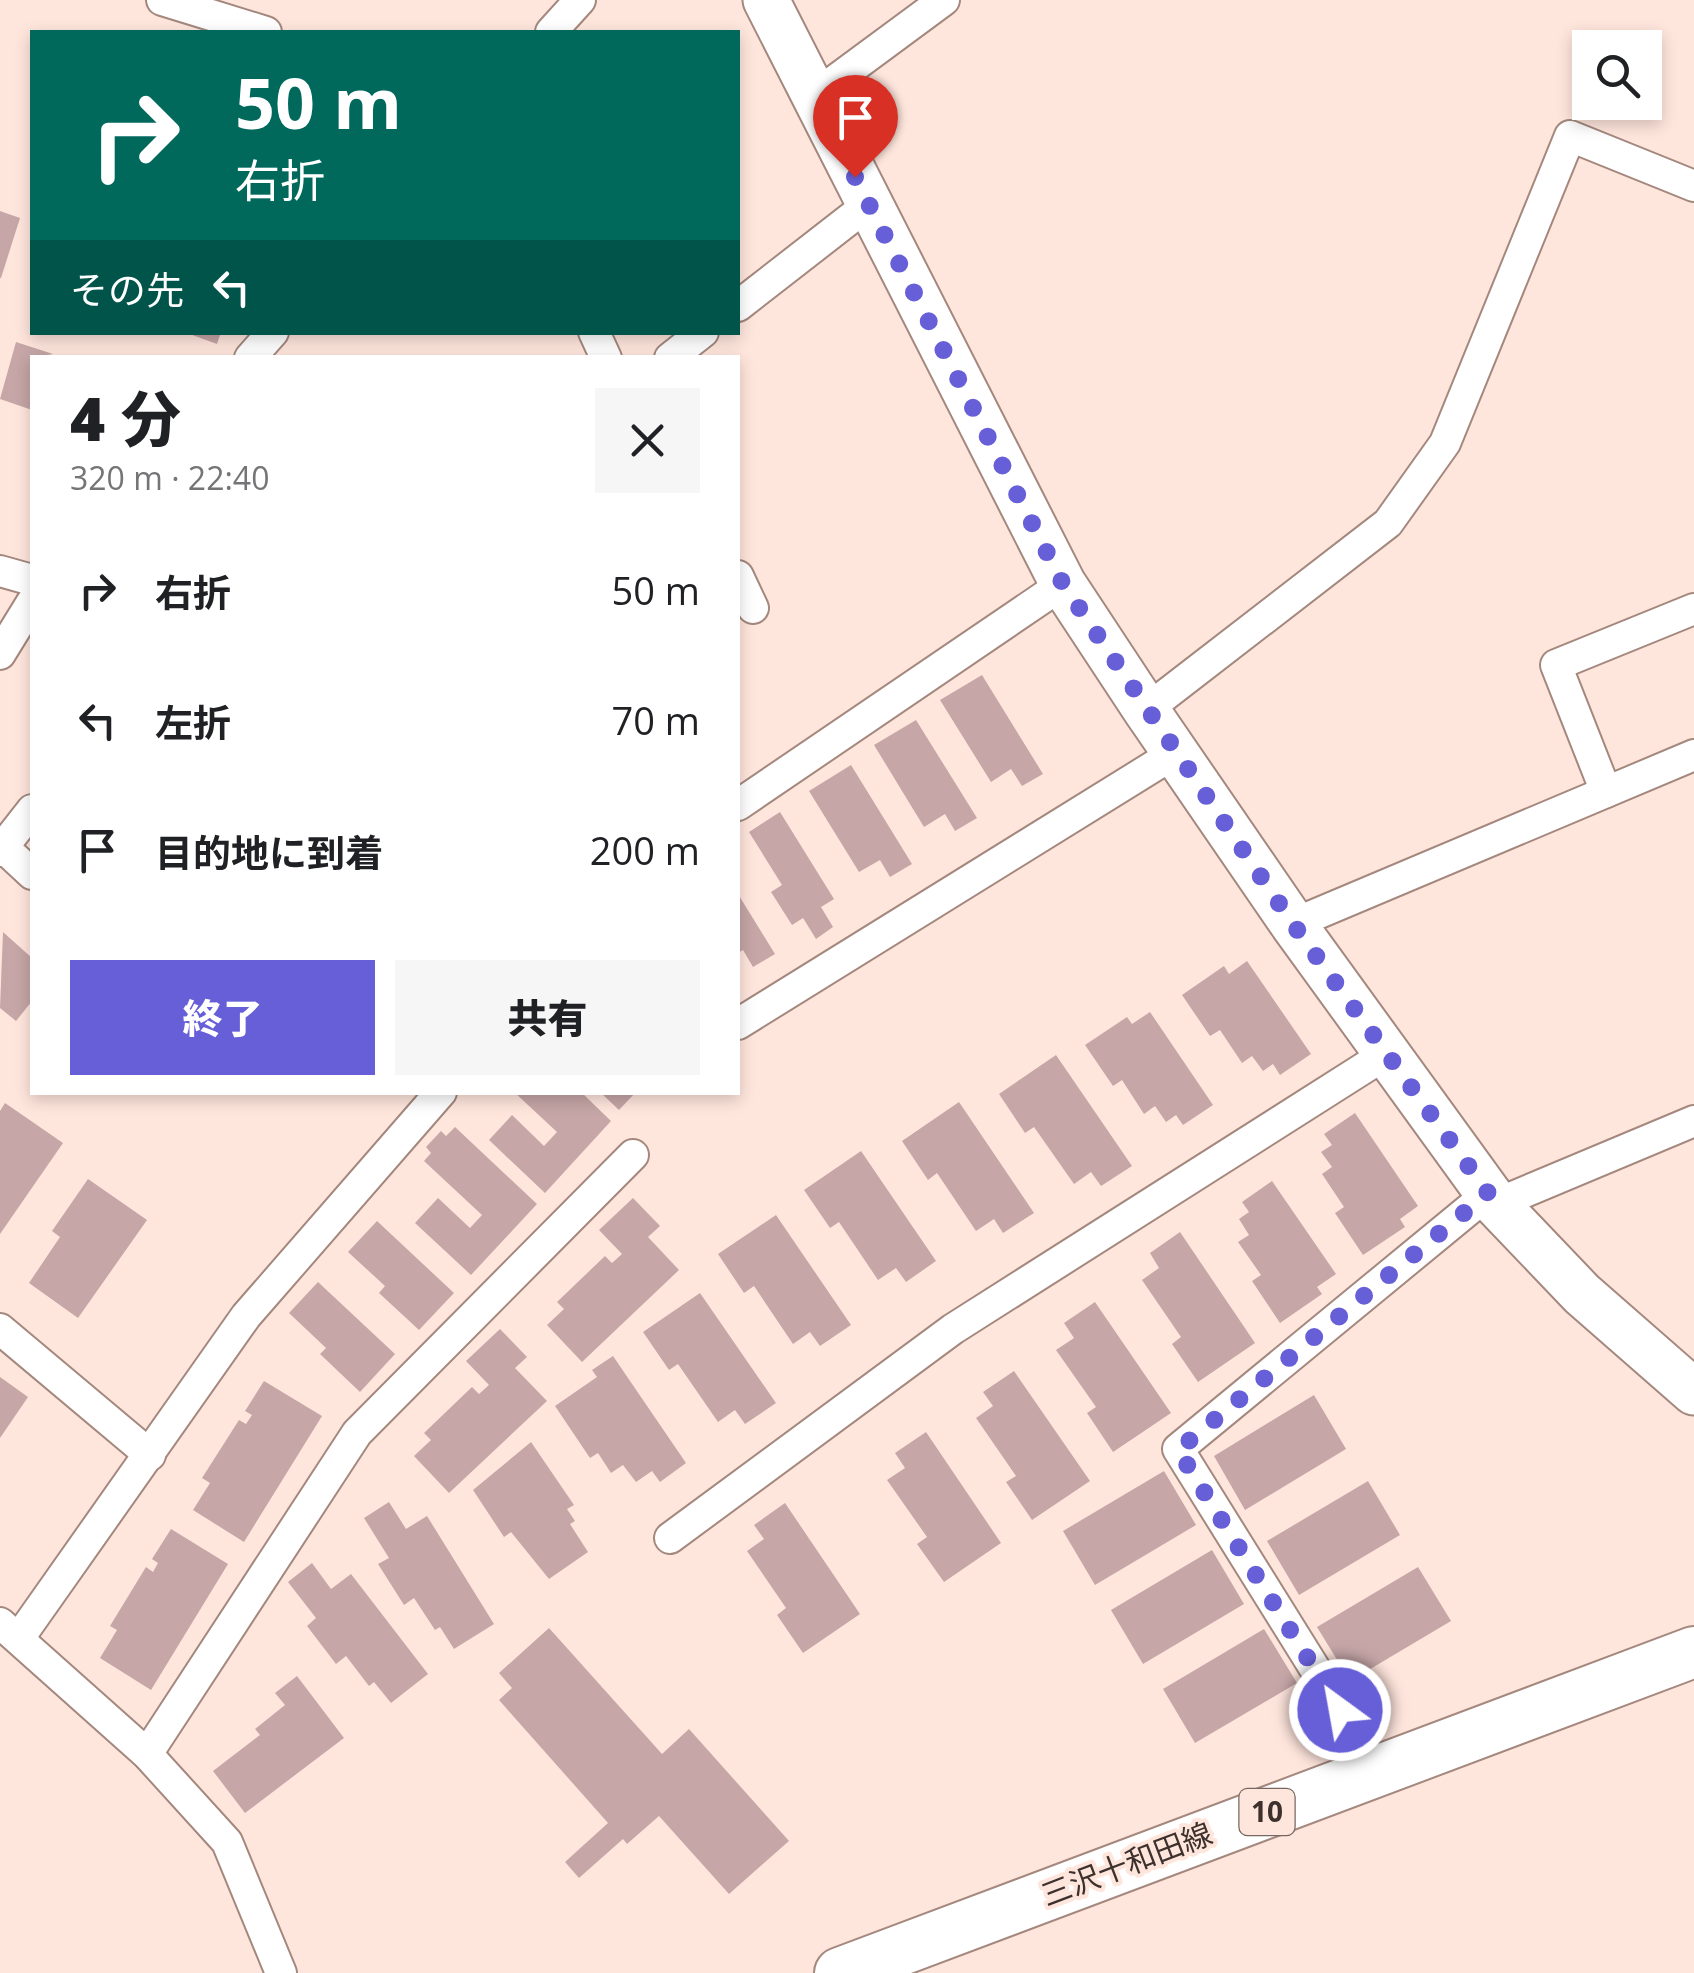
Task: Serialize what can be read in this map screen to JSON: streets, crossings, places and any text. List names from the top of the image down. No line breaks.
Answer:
{"streets":{"main road":["10","三沢十和田線"]},"page":{"turn":["50 m","右折"],"then":"その先","heading":["4 分","320 m · 22:40"],"list":[{"name":"右折","value":"50 m"},{"name":"左折","value":"70 m"},{"name":"目的地に到着","value":"200 m"}],"buttons":["終了","共有"]}}
